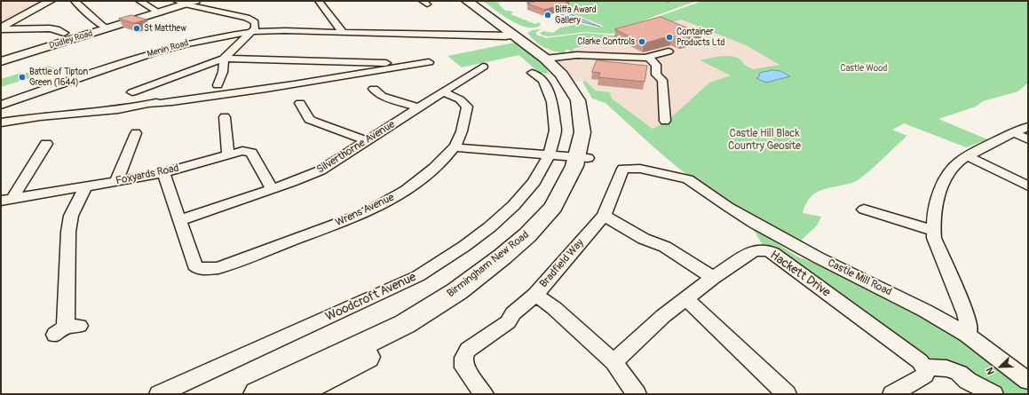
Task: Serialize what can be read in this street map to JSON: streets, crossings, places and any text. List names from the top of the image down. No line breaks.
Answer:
{"streets":{"highway":["Birmingham New Road"],"main road":["Dudley Road"],"street":["Menin Road","Silverthorne Avenue","Foxyards Road","Wrens Avenue","Bradfield Way","Hackett Drive","Castle Mill Road","Woodcroft Avenue"]},"crossings":[["Menin Road","Birmingham New Road"],["Silverthorne Avenue","Foxyards Road"],["Silverthorne Avenue","Wrens Avenue"],["Bradfield Way","Castle Mill Road"],["Birmingham New Road","Woodcroft Avenue"]],"parks":["Castle Wood","Castle Hill Black Country Geosite"],"places":["Biffa Award Gallery","St Matthew","Container Products Ltd","Clarke Controls","Battle of Tipton Green (1644)"],"north":"bottom left"}
